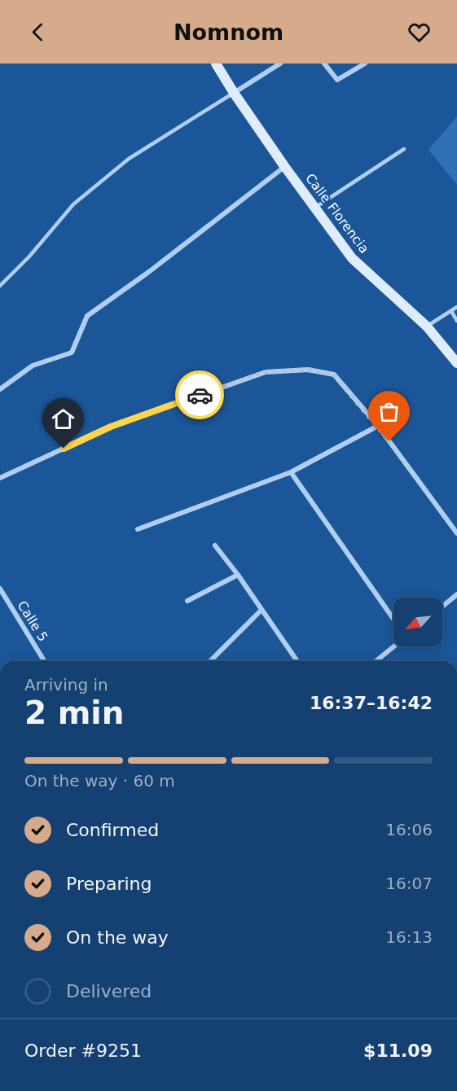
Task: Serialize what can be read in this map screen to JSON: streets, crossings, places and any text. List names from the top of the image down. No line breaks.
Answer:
{"streets":{"street":["Calle Florencia","Calle 5"]},"north":"bottom left","page":{"header":"Nomnom","heading":["2 min","Arriving in","16:37–16:42"],"panel":["Order #9251","$11.09"],"bar":"On the way · 60 m","list":[["Confirmed","16:06"],["Preparing","16:07"],["On the way","16:13"],"Delivered"]}}
